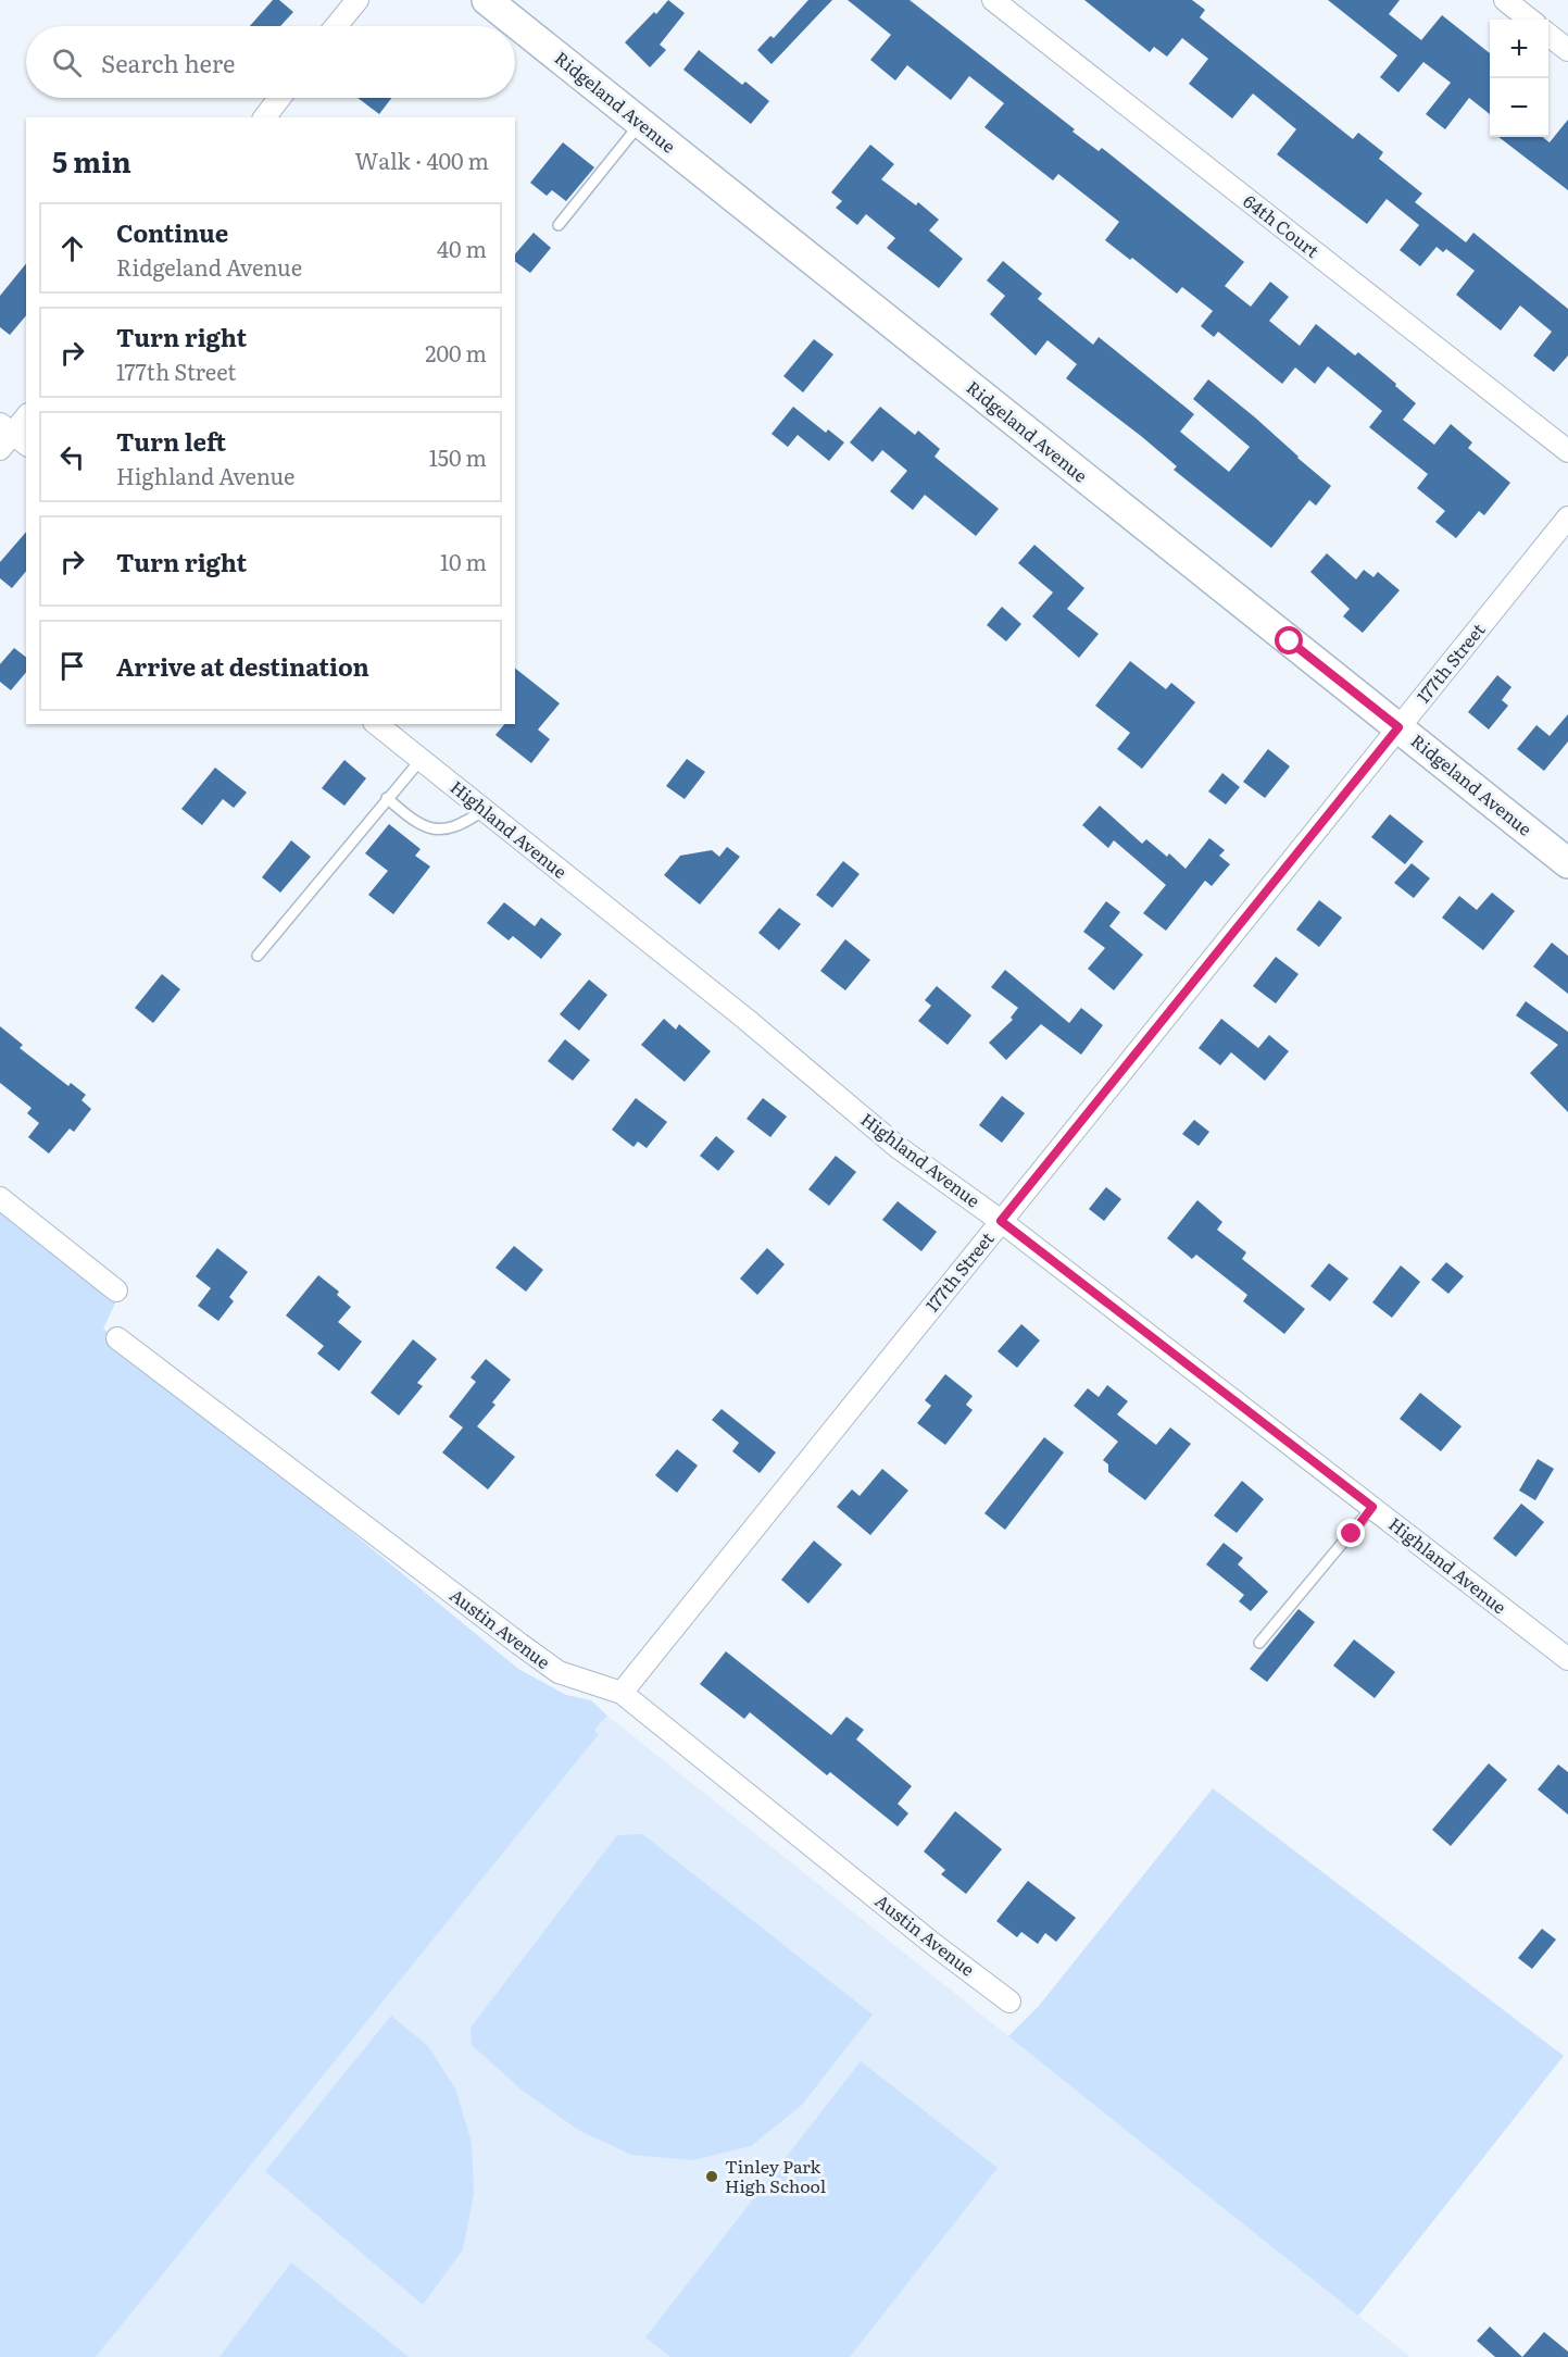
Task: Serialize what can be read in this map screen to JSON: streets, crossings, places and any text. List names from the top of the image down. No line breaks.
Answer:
{"streets":{"street":["Ridgeland Avenue","64th Court","177th Street","Highland Avenue","Austin Avenue"]},"crossings":[["Ridgeland Avenue","177th Street"],["177th Street","Highland Avenue"],["177th Street","Austin Avenue"]],"places":["Tinley Park High School"],"page":{"map_buttons":["+","−"],"search":"Search here","heading":["5 min","Walk · 400 m"],"list":[["Continue","Ridgeland Avenue","40 m"],["Turn right","177th Street","200 m"],["Turn left","Highland Avenue","150 m"],["Turn right","10 m"],"Arrive at destination"]}}
